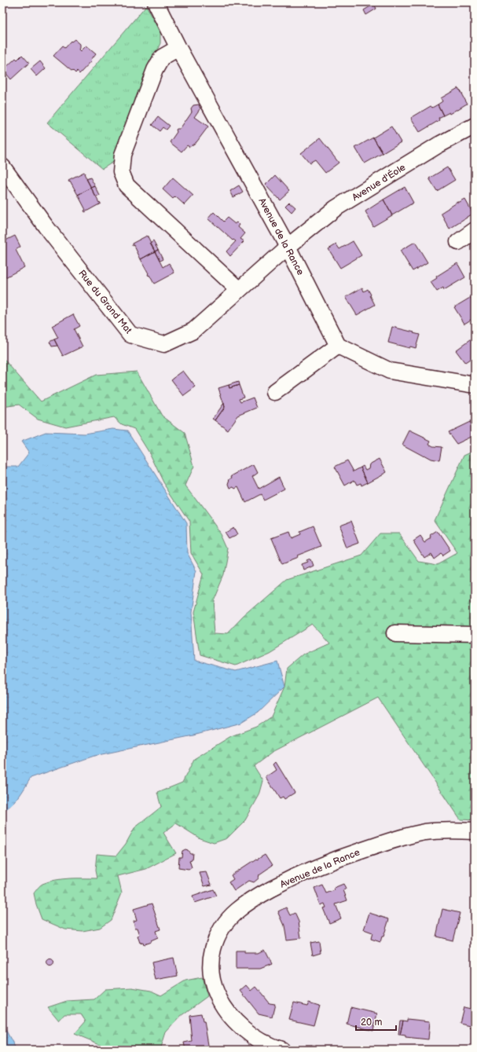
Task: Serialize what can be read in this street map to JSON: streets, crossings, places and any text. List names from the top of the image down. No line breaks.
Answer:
{"streets":{"street":["Avenue d'Éole","Avenue de la Rance","Rue du Grand Mat"]},"crossings":[["Avenue d'Éole","Avenue de la Rance"],["Avenue d'Éole","Rue du Grand Mat"],["Avenue de la Rance","Rue du Grand Mat"]],"scale_bar":"20 m"}
